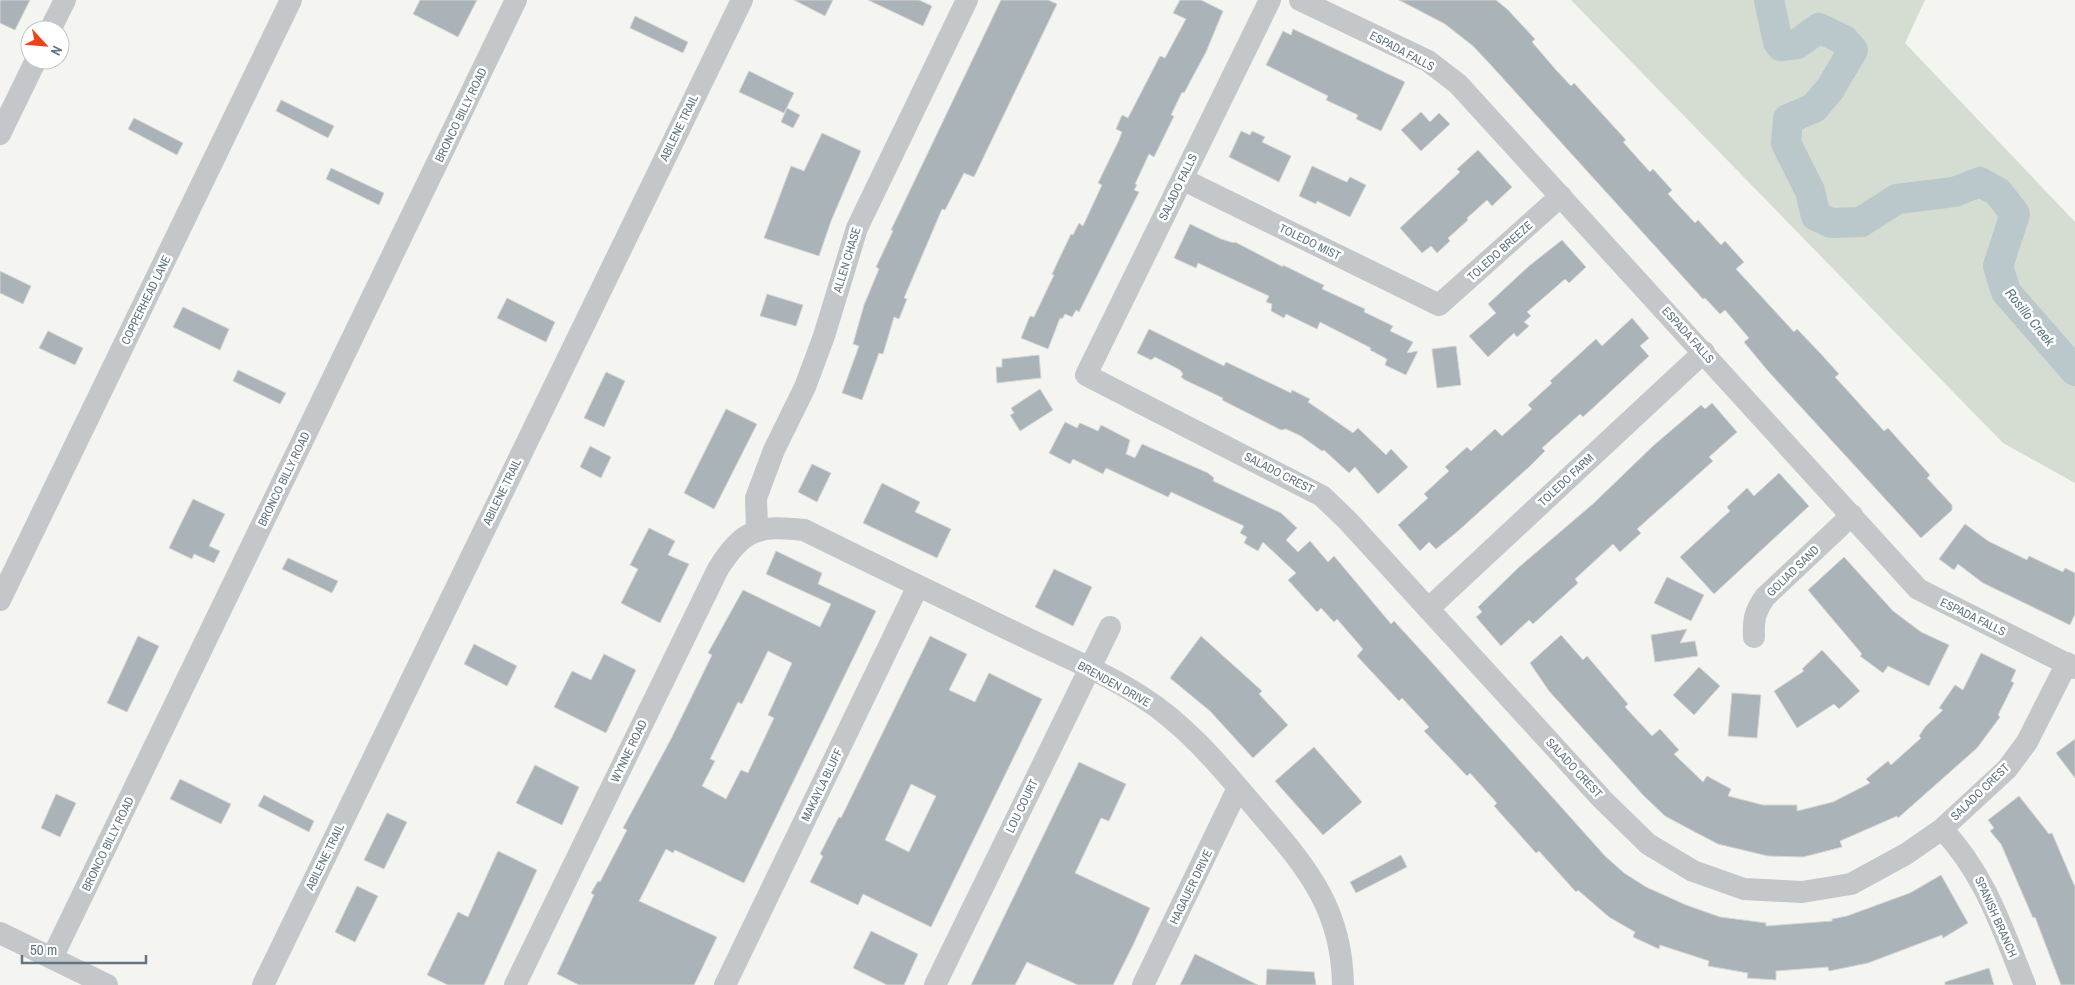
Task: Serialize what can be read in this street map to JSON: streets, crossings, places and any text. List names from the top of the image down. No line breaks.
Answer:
{"streets":{"street":["ESPADA FALLS","BRONCO BILLY ROAD","ABILENE TRAIL","SALADO FALLS","TOLEDO MIST","TOLEDO BREEZE","ALLEN CHASE","COPPERHEAD LANE","SALADO CREST","TOLEDO FARM","GOLIAD SAND","BRENDEN DRIVE","WYNNE ROAD","MAKAYLA BLUFF","LOU COURT","HAGAUER DRIVE","SPANISH BRANCH"]},"crossings":[["ESPADA FALLS","TOLEDO BREEZE"],["ESPADA FALLS","SALADO CREST"],["ESPADA FALLS","TOLEDO FARM"],["ESPADA FALLS","GOLIAD SAND"],["SALADO FALLS","TOLEDO MIST"],["SALADO FALLS","SALADO CREST"],["TOLEDO MIST","TOLEDO BREEZE"],["ALLEN CHASE","BRENDEN DRIVE"],["ALLEN CHASE","WYNNE ROAD"],["SALADO CREST","TOLEDO FARM"],["SALADO CREST","SPANISH BRANCH"],["BRENDEN DRIVE","WYNNE ROAD"],["BRENDEN DRIVE","MAKAYLA BLUFF"],["BRENDEN DRIVE","LOU COURT"],["BRENDEN DRIVE","HAGAUER DRIVE"]],"water":["Rosillo Creek"],"scale_bar":"50 m","north":"bottom right"}
